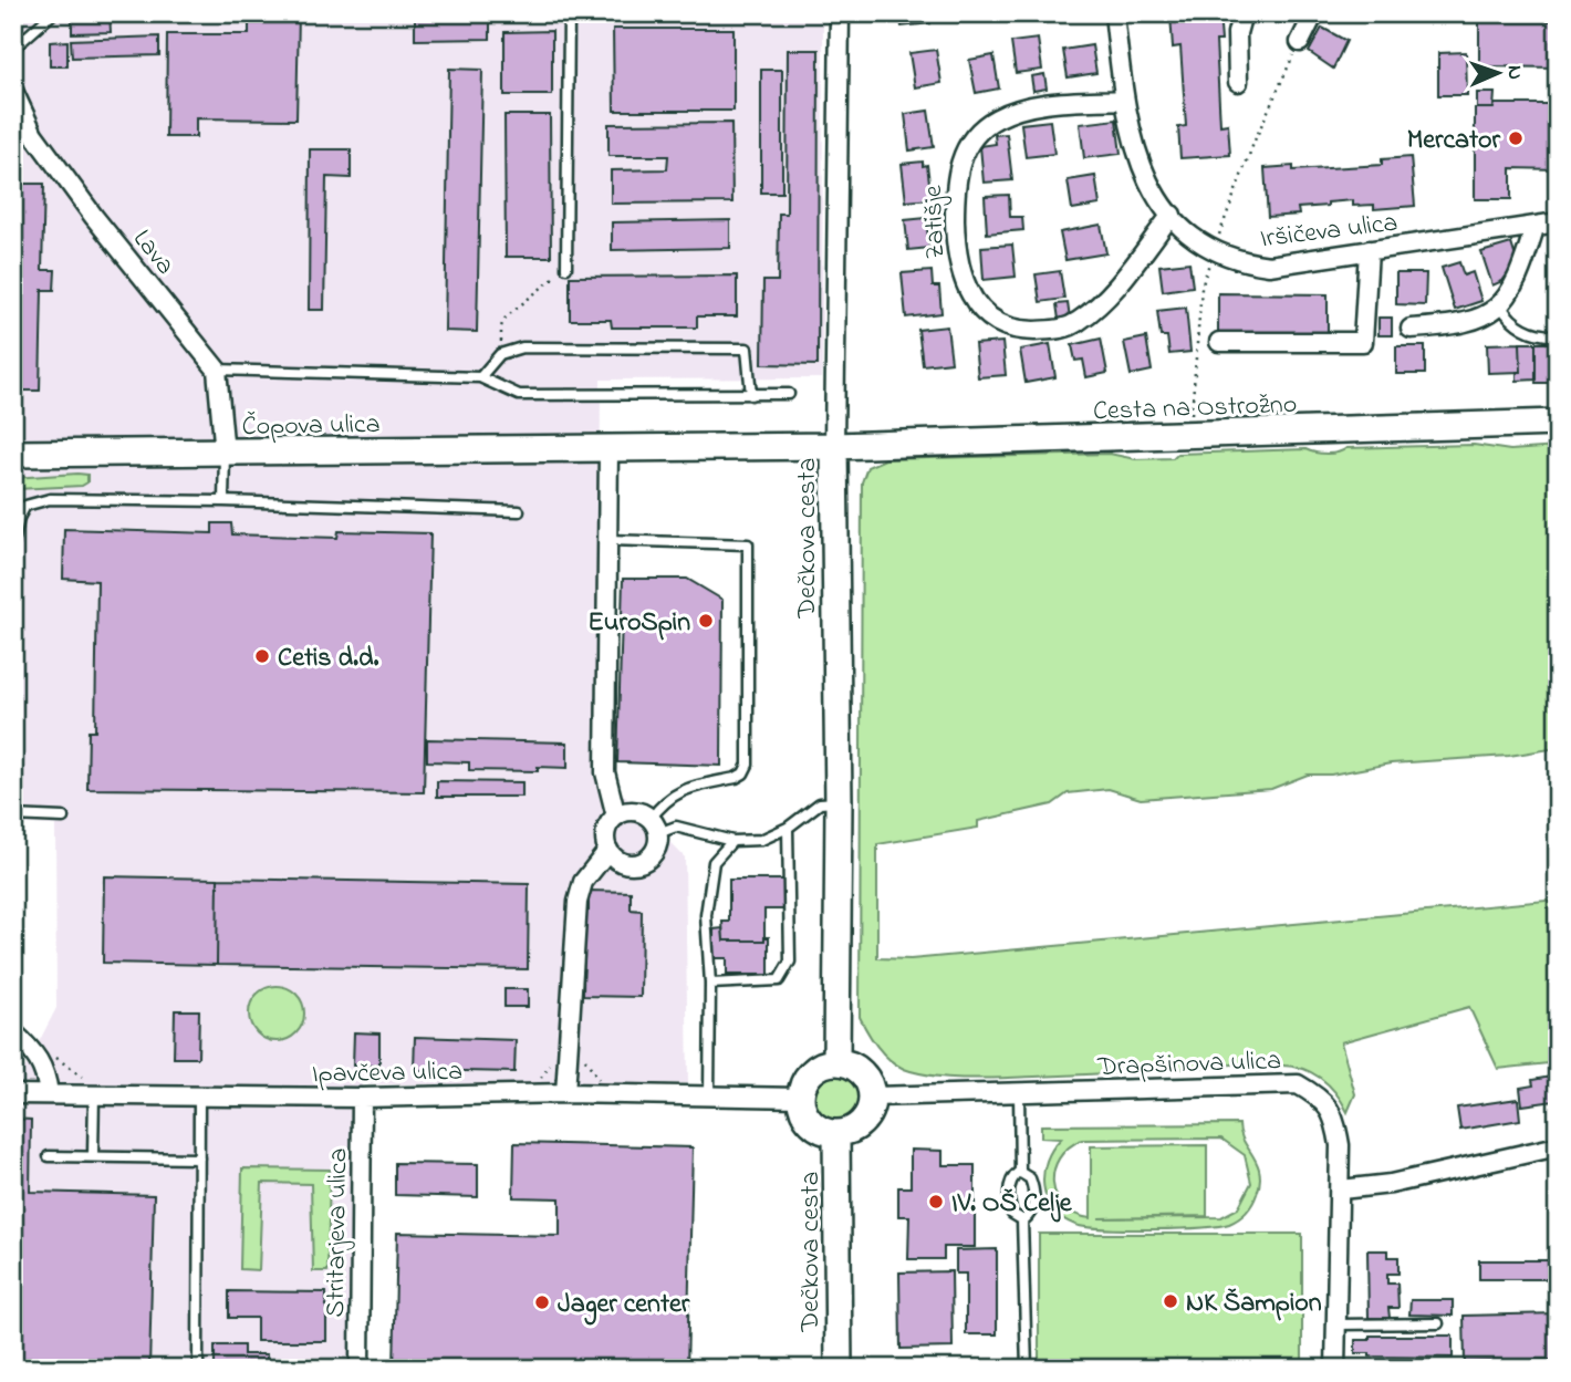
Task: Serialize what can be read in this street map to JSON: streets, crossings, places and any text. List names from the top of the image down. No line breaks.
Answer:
{"streets":{"street":["Zatišje","Iršičeva ulica","Lava","Cesta na Ostrožno","Čopova ulica","Dečkova cesta","Drapšinova ulica","Ipavčeva ulica","Stritarjeva ulica"]},"crossings":[["Zatišje","Iršičeva ulica"],["Cesta na Ostrožno","Čopova ulica"],["Cesta na Ostrožno","Dečkova cesta"],["Dečkova cesta","Drapšinova ulica"],["Dečkova cesta","Ipavčeva ulica"],["Drapšinova ulica","Ipavčeva ulica"],["Ipavčeva ulica","Stritarjeva ulica"]],"places":["Mercator","EuroSpin","Cetis d.d.","IV. OŠ Celje","NK Šampion","Jager center"],"north":"right"}
